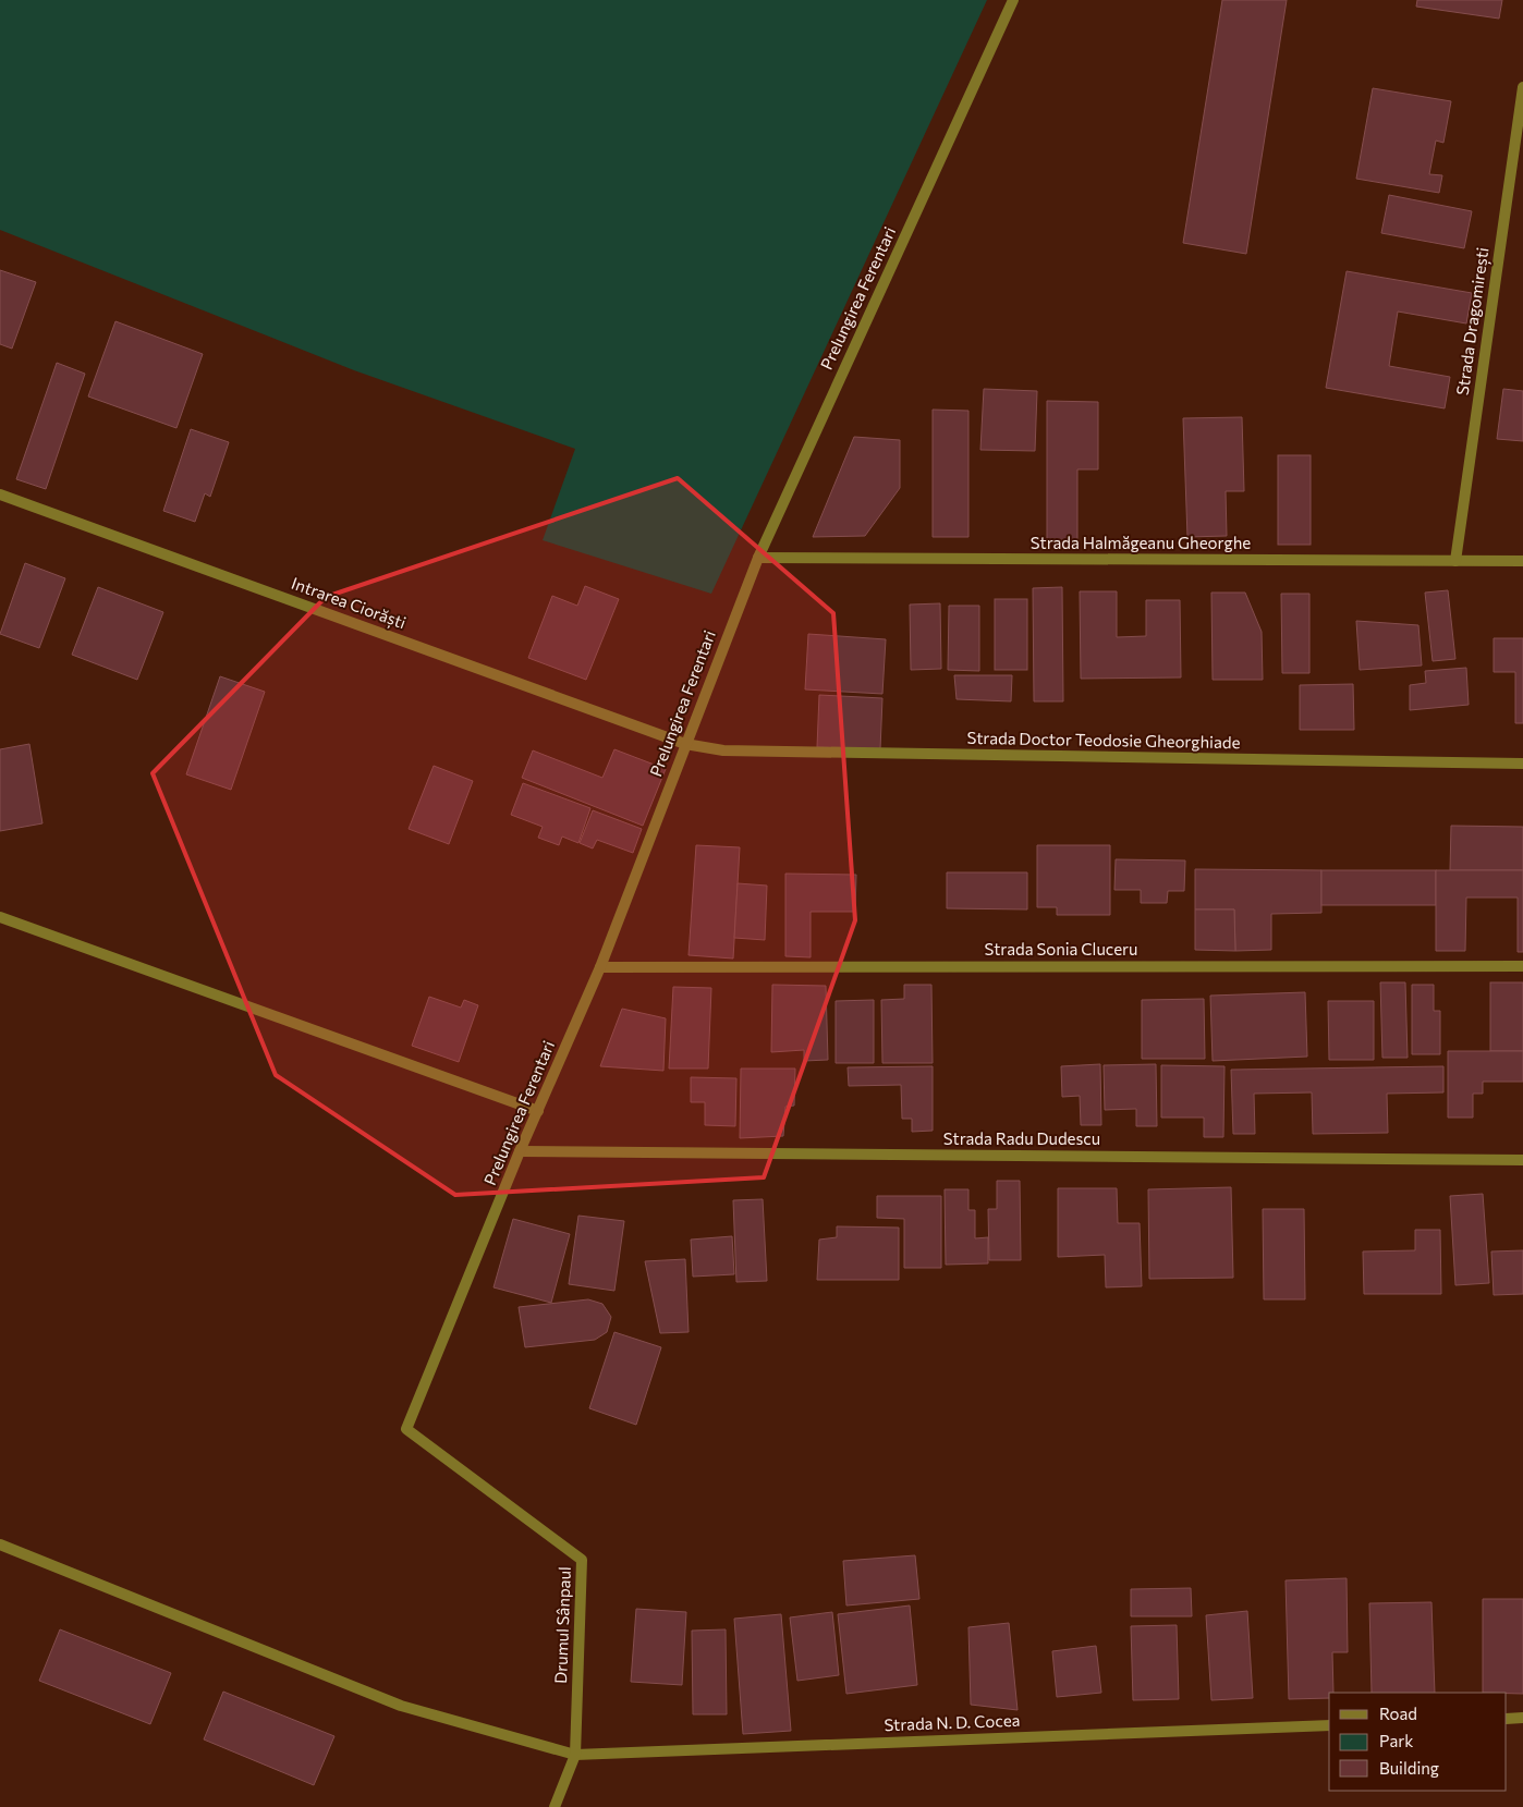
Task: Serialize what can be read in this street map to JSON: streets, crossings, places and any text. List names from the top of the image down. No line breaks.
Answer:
{"streets":{"street":["Prelungirea Ferentari","Strada Dragomirești","Strada Halmăgeanu Gheorghe","Intrarea Ciorăști","Strada Doctor Teodosie Gheorghiade","Strada Sonia Cluceru","Strada Radu Dudescu","Drumul Sânpaul","Strada N. D. Cocea"]},"crossings":[["Prelungirea Ferentari","Strada Halmăgeanu Gheorghe"],["Prelungirea Ferentari","Intrarea Ciorăști"],["Prelungirea Ferentari","Strada Doctor Teodosie Gheorghiade"],["Prelungirea Ferentari","Strada Sonia Cluceru"],["Prelungirea Ferentari","Strada Radu Dudescu"],["Prelungirea Ferentari","Drumul Sânpaul"],["Strada Dragomirești","Strada Halmăgeanu Gheorghe"],["Intrarea Ciorăști","Strada Doctor Teodosie Gheorghiade"],["Drumul Sânpaul","Strada N. D. Cocea"]],"legend":["Road","Park","Building"]}
